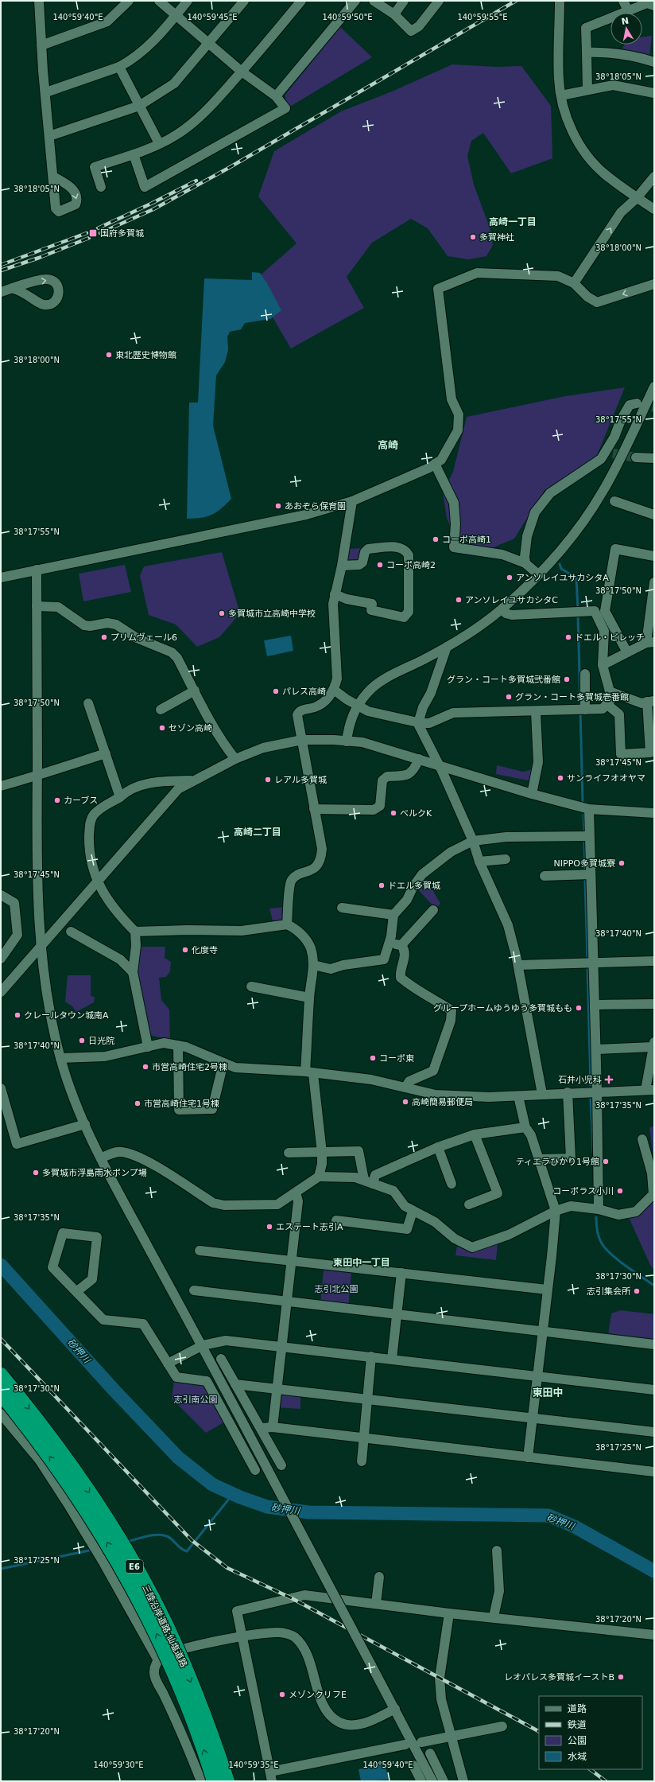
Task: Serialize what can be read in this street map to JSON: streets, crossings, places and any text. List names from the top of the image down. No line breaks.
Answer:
{"streets":{"highway":["E6","三陸沿岸道路;仙塩道路"]},"districts":["高崎一丁目","高崎","高崎二丁目","東田中一丁目","東田中"],"water":["砂押川"],"parks":["志引北公園","志引南公園"],"places":{"transit":["国府多賀城"],"other":["多賀神社","東北歴史博物館","あおぞら保育園","コーポ高崎1","コーポ高崎2","アンソレイユサカシタA","アンソレイユサカシタC","多賀城市立高崎中学校","プリムヴェール6","ドエル・ビレッチ","グラン・コート多賀城弐番館","パレス高崎","グラン・コート多賀城壱番館","セゾン高崎","サンライフオオヤマ","レアル多賀城","カーブス","ベルクK","NIPPO多賀城寮","ドエル多賀城","化度寺","グループホームゆうゆう多賀城もも","クレールタウン城南A","日光院","コーポ東","市営高崎住宅2号棟","高崎簡易郵便局","市営高崎住宅1号棟","ティエラひかり1号館","多賀城市浮島雨水ポンプ場","コーポラス小川","エステート志引A","志引集会所","レオパレス多賀城イーストB","メゾンクリフE"],"health":["石井小児科"]},"legend":["道路","鉄道","公園","水域"],"north":"top","coordinates":["140°59'50\"E","140°59'55\"E","140°59'40\"E","140°59'45\"E","38°18'05\"N","38°18'00\"N","38°17'55\"N","38°17'50\"N","38°17'45\"N","38°17'40\"N","38°17'35\"N","38°17'30\"N","38°17'25\"N","38°17'20\"N","140°59'30\"E","140°59'35\"E"]}
